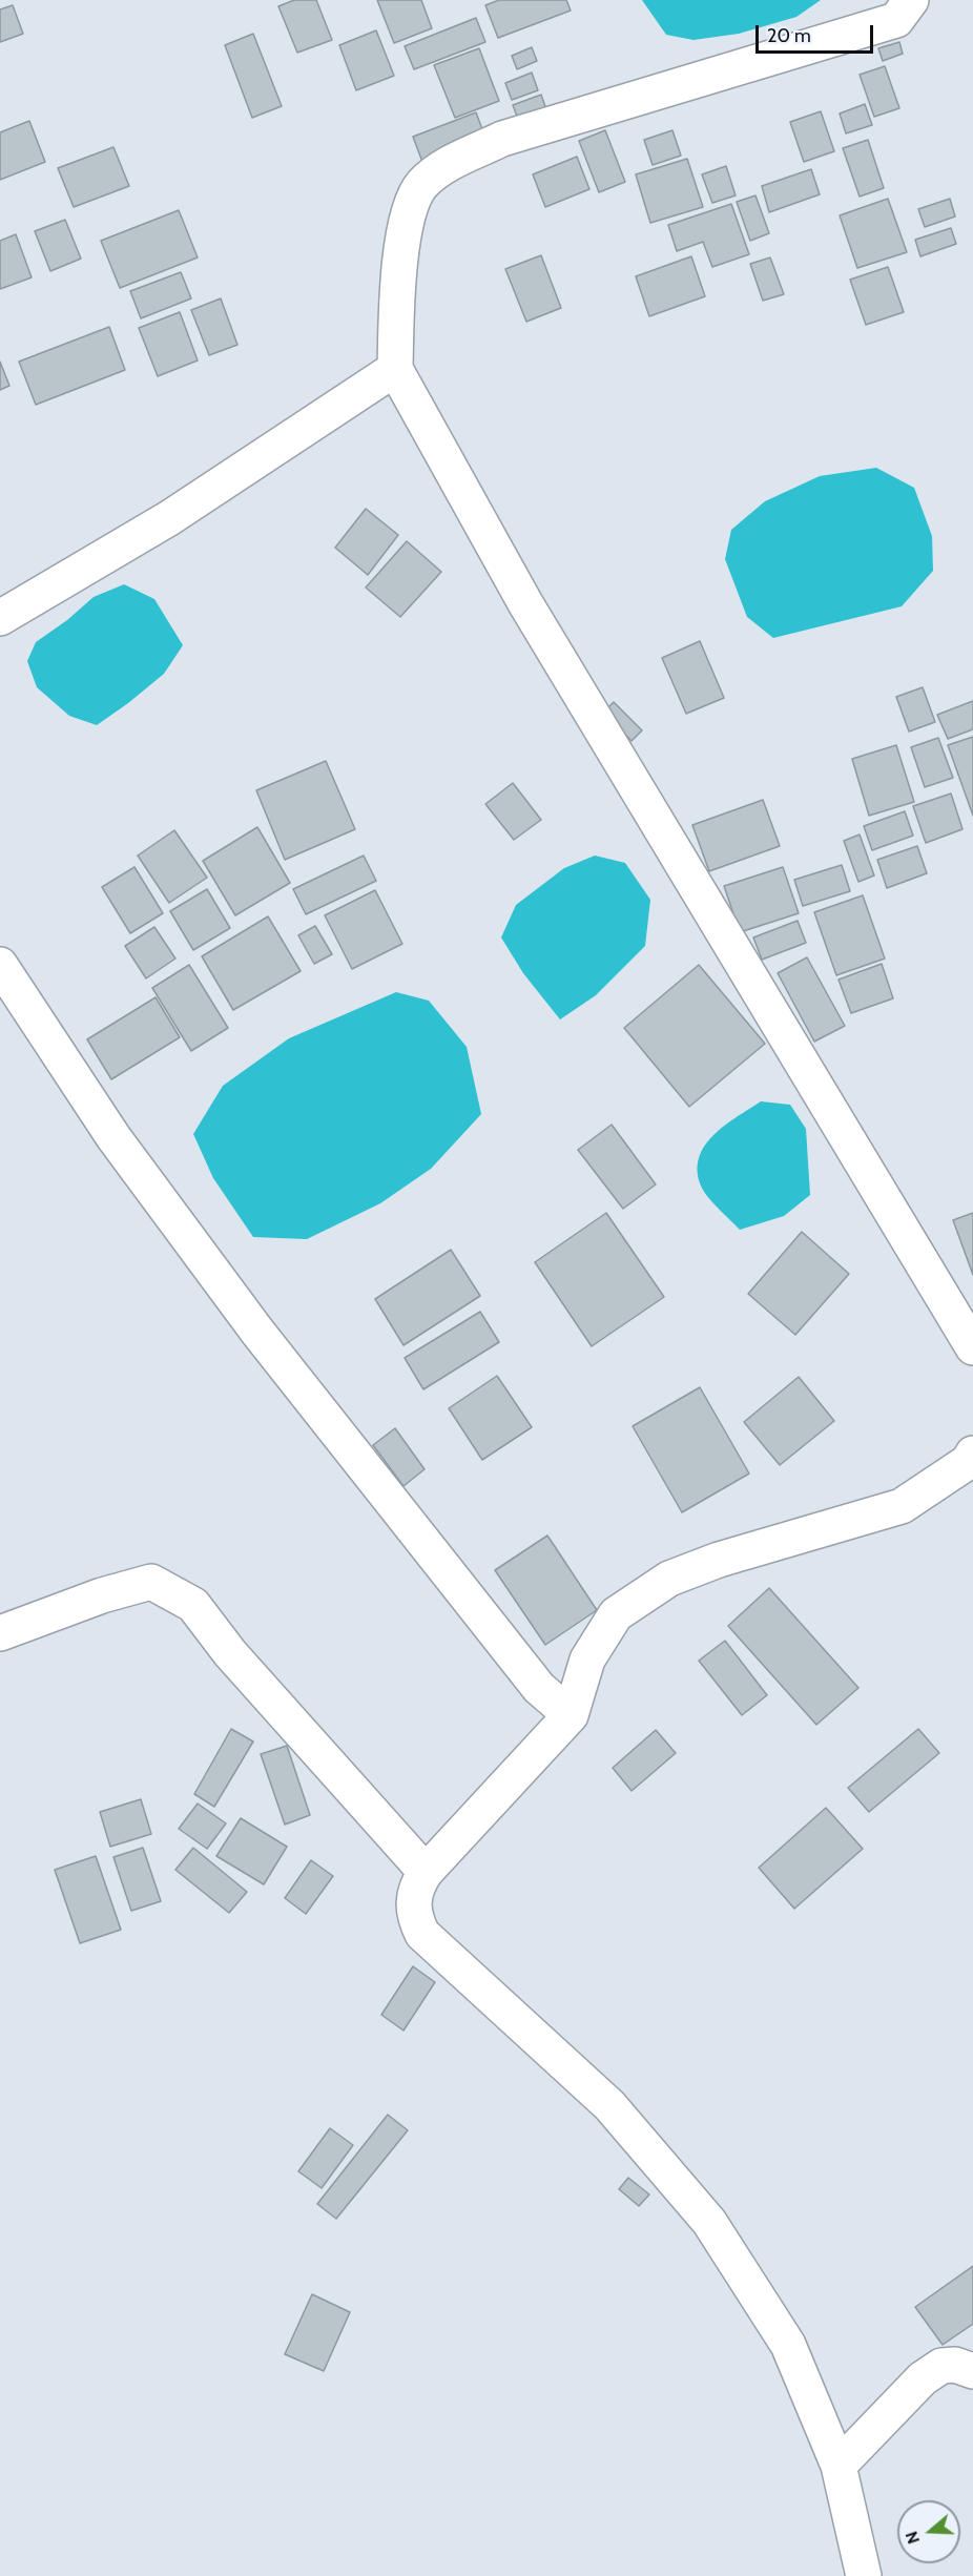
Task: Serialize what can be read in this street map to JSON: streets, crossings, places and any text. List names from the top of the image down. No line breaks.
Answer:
{"scale_bar":"20 m","north":"left"}
